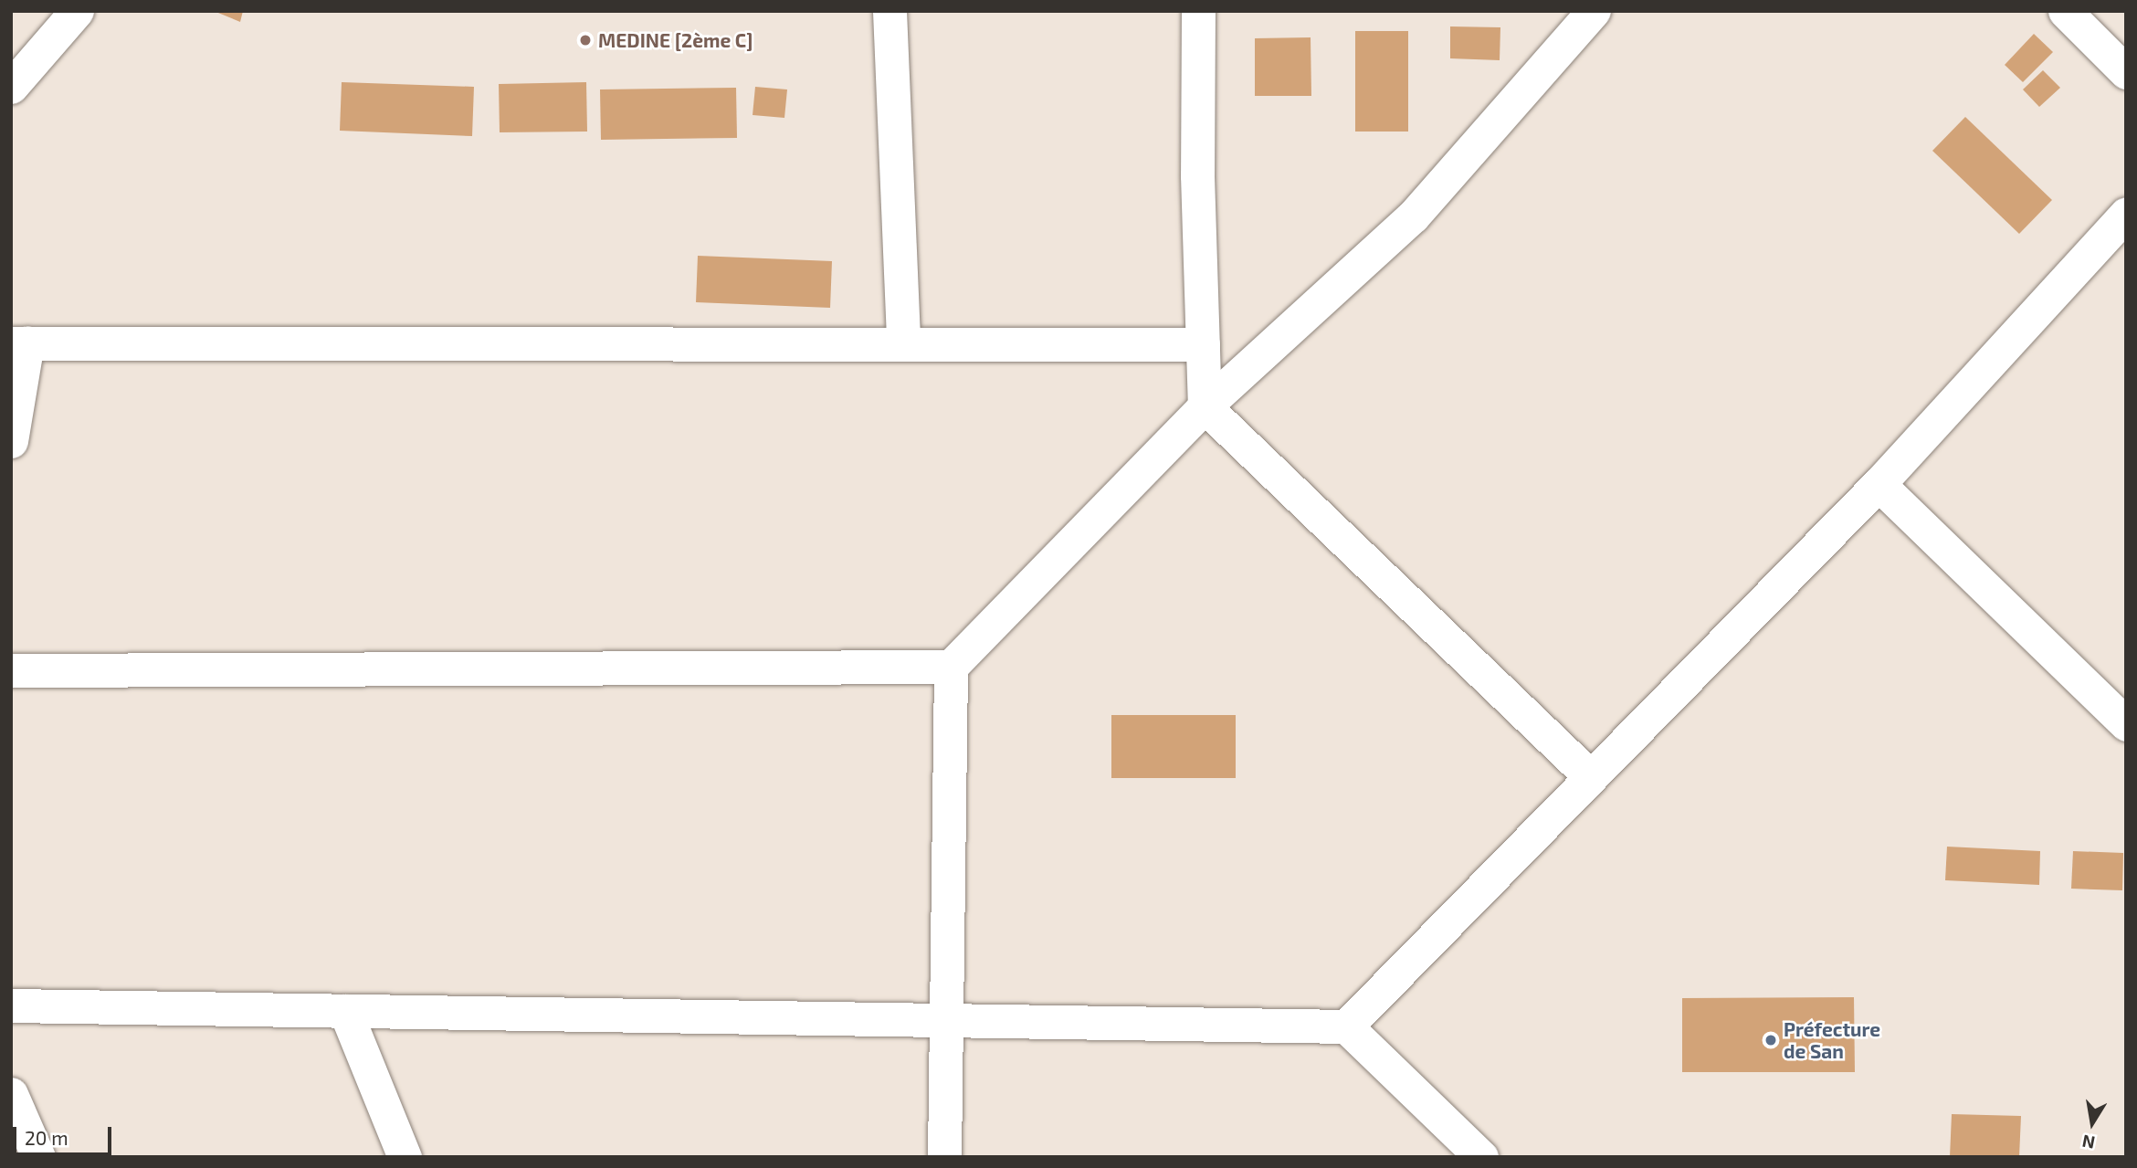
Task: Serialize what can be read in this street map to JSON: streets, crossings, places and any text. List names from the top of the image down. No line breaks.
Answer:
{"places":["MEDINE [2ème C]","Préfecture de San"],"scale_bar":"20 m","north":"bottom"}
